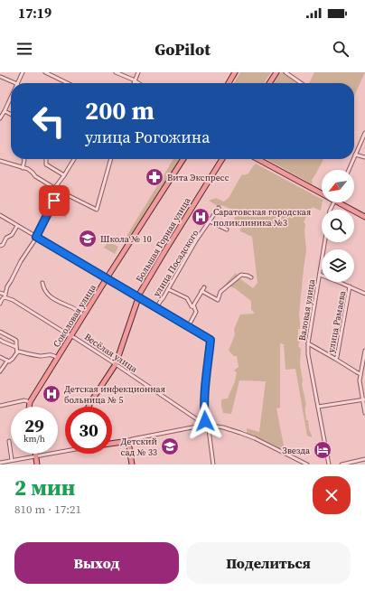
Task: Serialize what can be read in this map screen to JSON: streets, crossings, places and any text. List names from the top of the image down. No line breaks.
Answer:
{"streets":{"main road":["Большая Горная улица","Соколовая улица"],"street":["улица Посадского","Валовая улица","улица Рамаева","Весёлая улица"]},"crossings":[["Большая Горная улица","Весёлая улица"],["Соколовая улица","Весёлая улица"]],"places":{"pharmacy":["Вита Экспресс"],"hospital":["Саратовская городская поликлиника №3","Детская инфекционная больница № 5"],"school or university":["Школа № 10","Детский сад № 33"],"hotel":["Звезда"]},"north":"bottom left","page":{"status":"17:19","header":"GoPilot","turn":["200 m","улица Рогожина"],"speed":"29 km/h","limit":"30","heading":["2 мин","810 m · 17:21"],"buttons":["Выход","Поделиться"]}}
